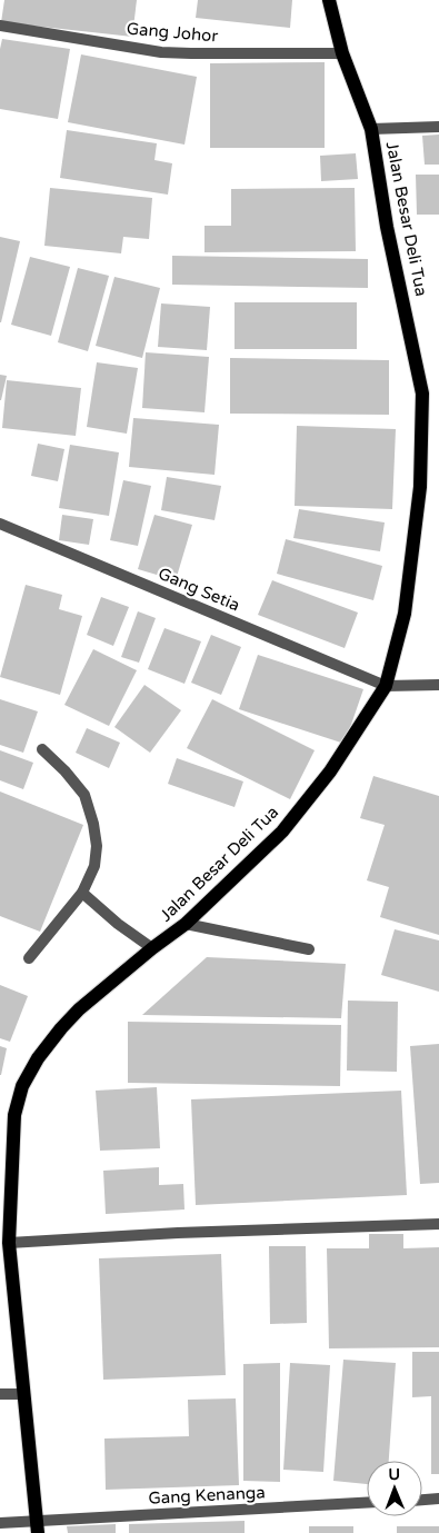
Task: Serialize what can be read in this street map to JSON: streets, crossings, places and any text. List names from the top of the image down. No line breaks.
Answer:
{"streets":{"main road":["Jalan Besar Deli Tua"],"street":["Gang Johor","Gang Setia","Gang Kenanga"]},"crossings":[["Gang Johor","Jalan Besar Deli Tua"],["Jalan Besar Deli Tua","Gang Setia"],["Jalan Besar Deli Tua","Gang Kenanga"]],"north":"top"}
